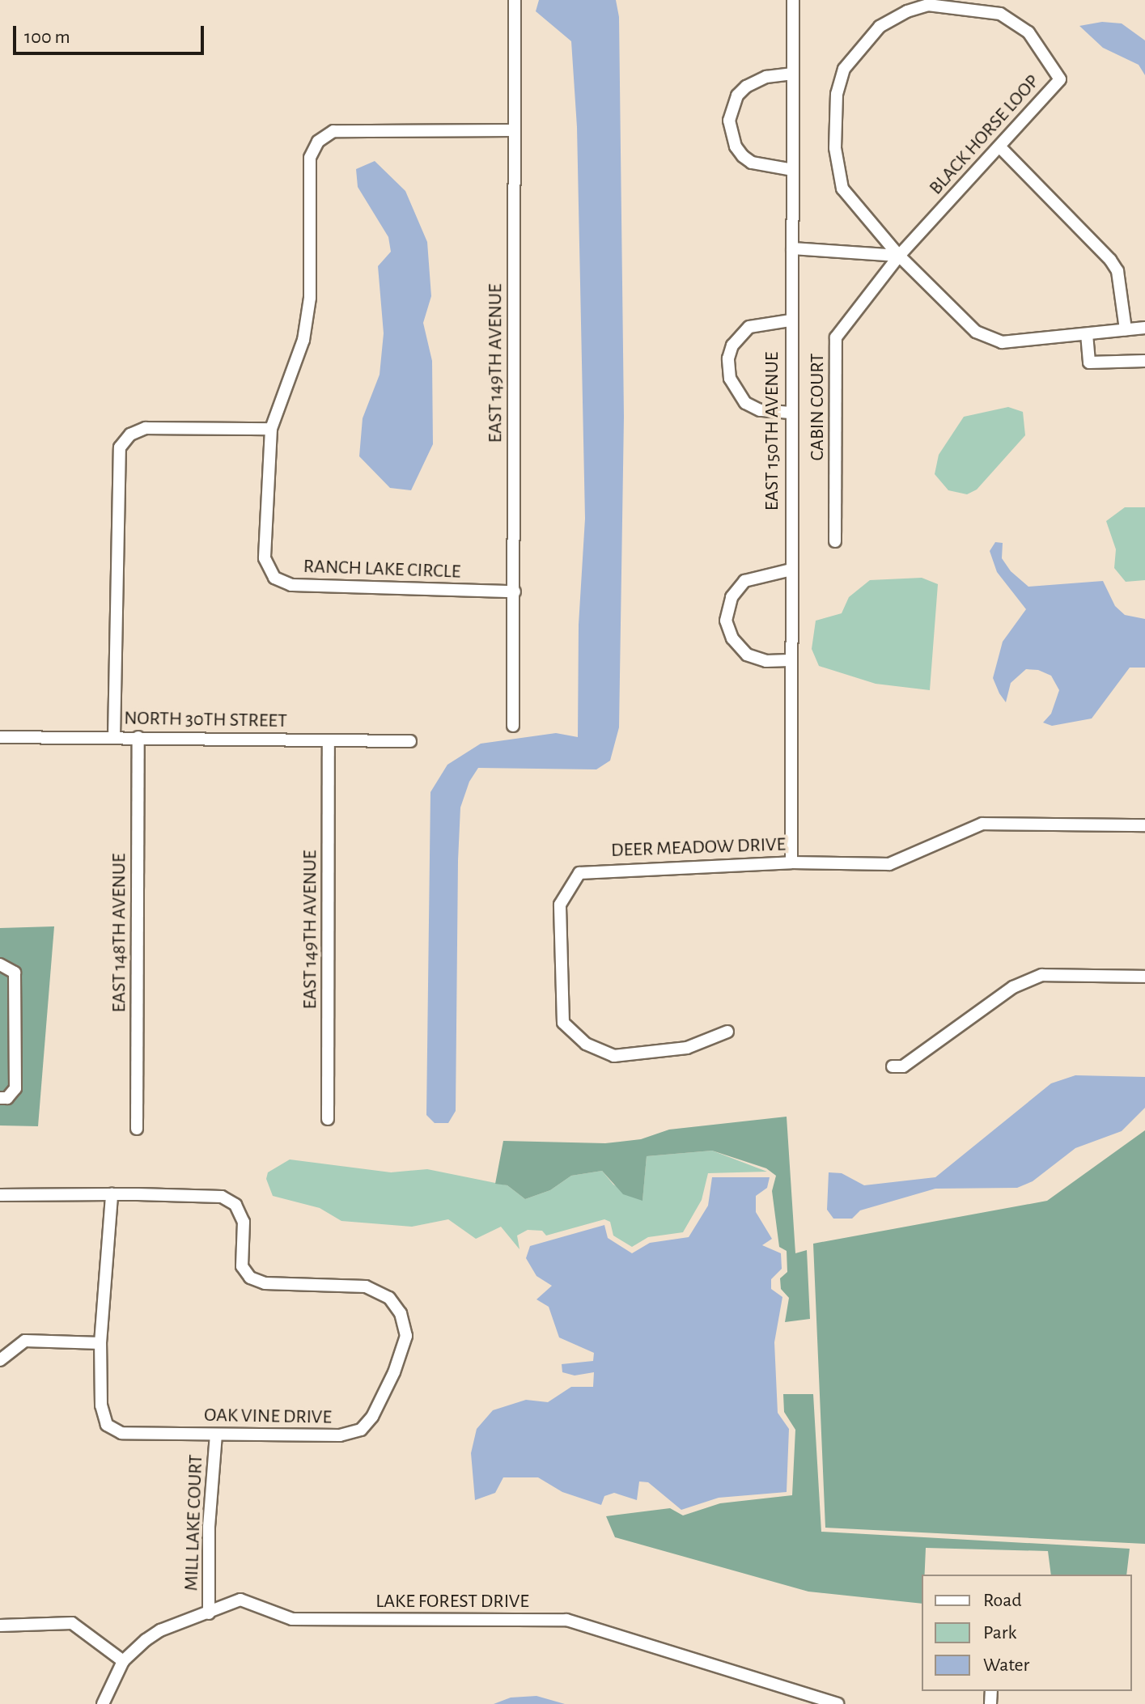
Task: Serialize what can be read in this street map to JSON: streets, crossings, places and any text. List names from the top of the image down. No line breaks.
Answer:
{"streets":{"street":["BLACK HORSE LOOP","EAST 149TH AVENUE","CABIN COURT","EAST 150TH AVENUE","RANCH LAKE CIRCLE","NORTH 30TH STREET","DEER MEADOW DRIVE","EAST 148TH AVENUE","OAK VINE DRIVE","MILL LAKE COURT","LAKE FOREST DRIVE"]},"crossings":[["BLACK HORSE LOOP","CABIN COURT"],["EAST 149TH AVENUE","RANCH LAKE CIRCLE"],["EAST 149TH AVENUE","NORTH 30TH STREET"],["EAST 150TH AVENUE","DEER MEADOW DRIVE"],["NORTH 30TH STREET","EAST 148TH AVENUE"],["OAK VINE DRIVE","MILL LAKE COURT"],["MILL LAKE COURT","LAKE FOREST DRIVE"]],"legend":["Road","Park","Water"],"scale_bar":"100 m"}
